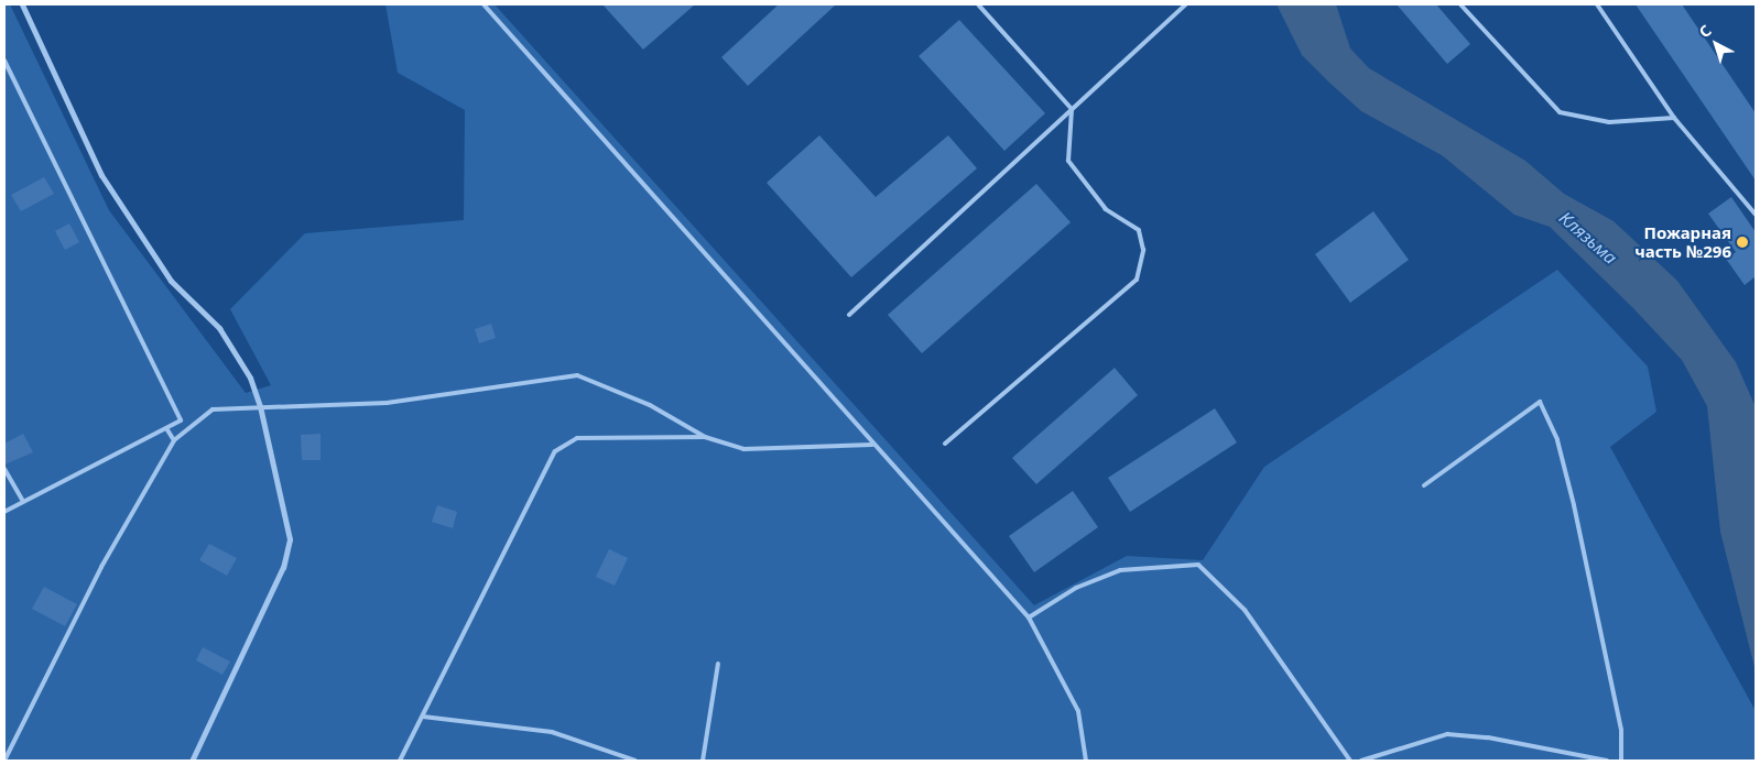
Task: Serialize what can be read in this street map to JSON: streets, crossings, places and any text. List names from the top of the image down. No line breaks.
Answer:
{"water":["Клязьма"],"places":["Пожарная часть №296"],"north":"top left"}
